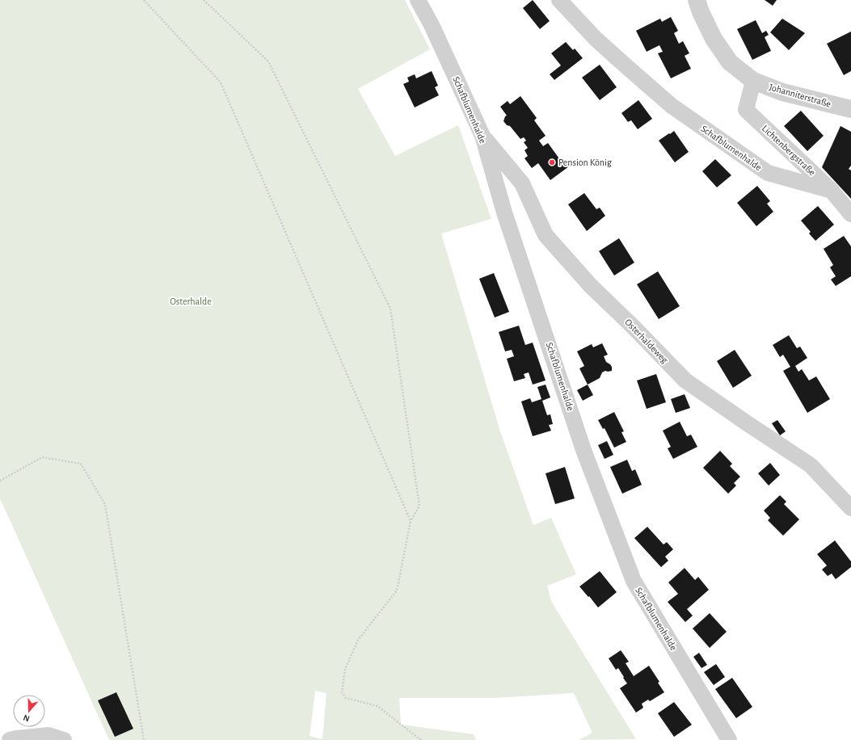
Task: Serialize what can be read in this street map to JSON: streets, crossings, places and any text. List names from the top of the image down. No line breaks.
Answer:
{"streets":{"street":["Johanniterstraße","Schafblumenhalde","Lichtenbergstraße","Osterhaldeweg"]},"crossings":[["Johanniterstraße","Lichtenbergstraße"],["Schafblumenhalde","Lichtenbergstraße"],["Schafblumenhalde","Osterhaldeweg"]],"parks":["Osterhalde"],"places":["Pension König"],"north":"bottom"}
